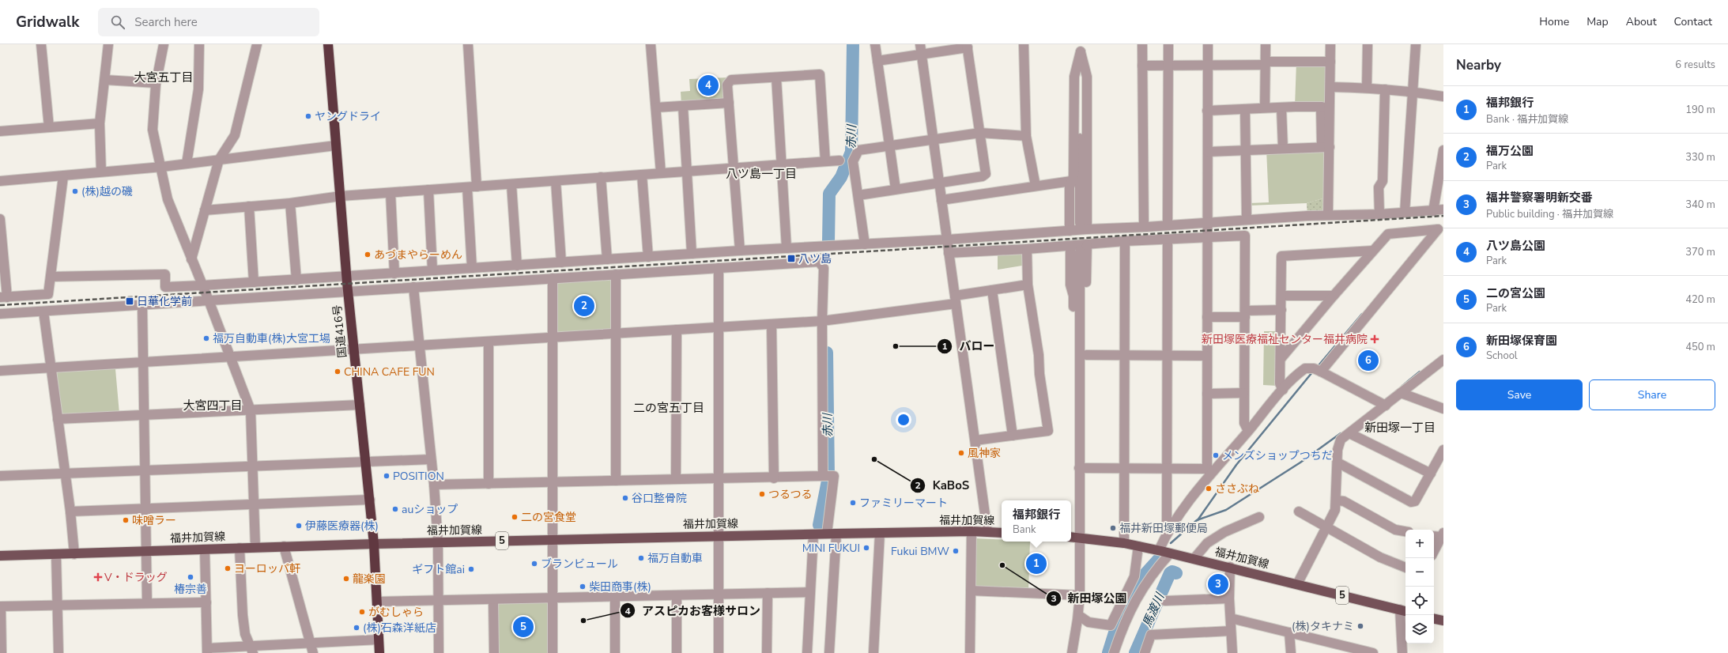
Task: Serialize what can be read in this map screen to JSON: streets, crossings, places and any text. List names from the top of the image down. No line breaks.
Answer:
{"streets":{"highway":["国道416号"],"main road":["福井加賀線","5"]},"crossings":[["国道416号","福井加賀線"]],"districts":["大宮五丁目","八ツ島一丁目","大宮四丁目","二の宮五丁目","新田塚一丁目"],"water":["赤川","馬渡川"],"places":{"other":["ヤングドライ","(株)越の磯","あづまやらーめん","福万自動車(株)大宮工場","バロー","CHINA CAFE FUN","風神家","メンズショップつちだ","KaBoS","POSITION","ささぶね","つるつる","谷口整骨院","ファミリーマート","auショップ","二の宮食堂","味噌ラー","伊藤医療器(株)","福井新田塚郵便局","MINI FUKUI","Fukui BMW","福万自動車","ブランビュール","新田塚公園","ヨーロッパ軒","ギフト館ai","椿宗善","龍楽園","柴田商事(株)","がむしゃら","アスピカお客様サロン","(株)タキナミ","(株)石森洋紙店"],"transit":["八ツ島","日華化学前"],"health":["新田塚医療福祉センター福井病院","V・ドラッグ"]},"page":{"header":"Gridwalk","search":"Search here","nav":["Home","Map","About","Contact"],"heading":["Nearby","6 results"],"pins":["4","2","6","1","3","5"],"list":[{"mark":"1","name":"福邦銀行","note":"Bank · 福井加賀線","value":"190 m"},{"mark":"2","name":"福万公園","note":"Park","value":"330 m"},{"mark":"3","name":"福井警察署明新交番","note":"Public building · 福井加賀線","value":"340 m"},{"mark":"4","name":"八ツ島公園","note":"Park","value":"370 m"},{"mark":"5","name":"二の宮公園","note":"Park","value":"420 m"},{"mark":"6","name":"新田塚保育園","note":"School","value":"450 m"}],"buttons":["Save","Share"],"popup":["福邦銀行","Bank"],"map_buttons":["+","−"]}}
